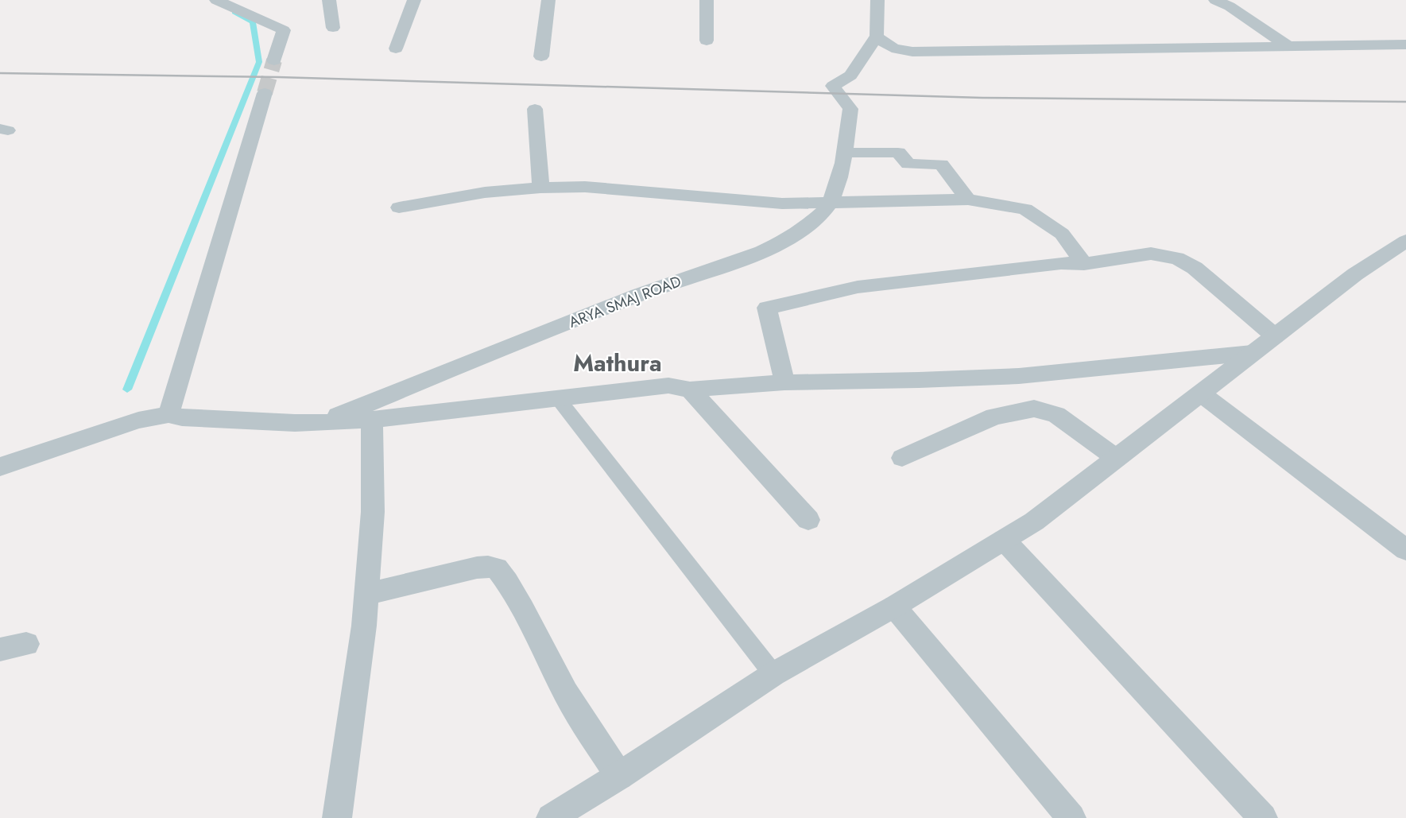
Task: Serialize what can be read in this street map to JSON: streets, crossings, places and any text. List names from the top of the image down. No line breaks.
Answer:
{"streets":{"street":["ARYA SMAJ ROAD"]},"districts":["Mathura"]}
